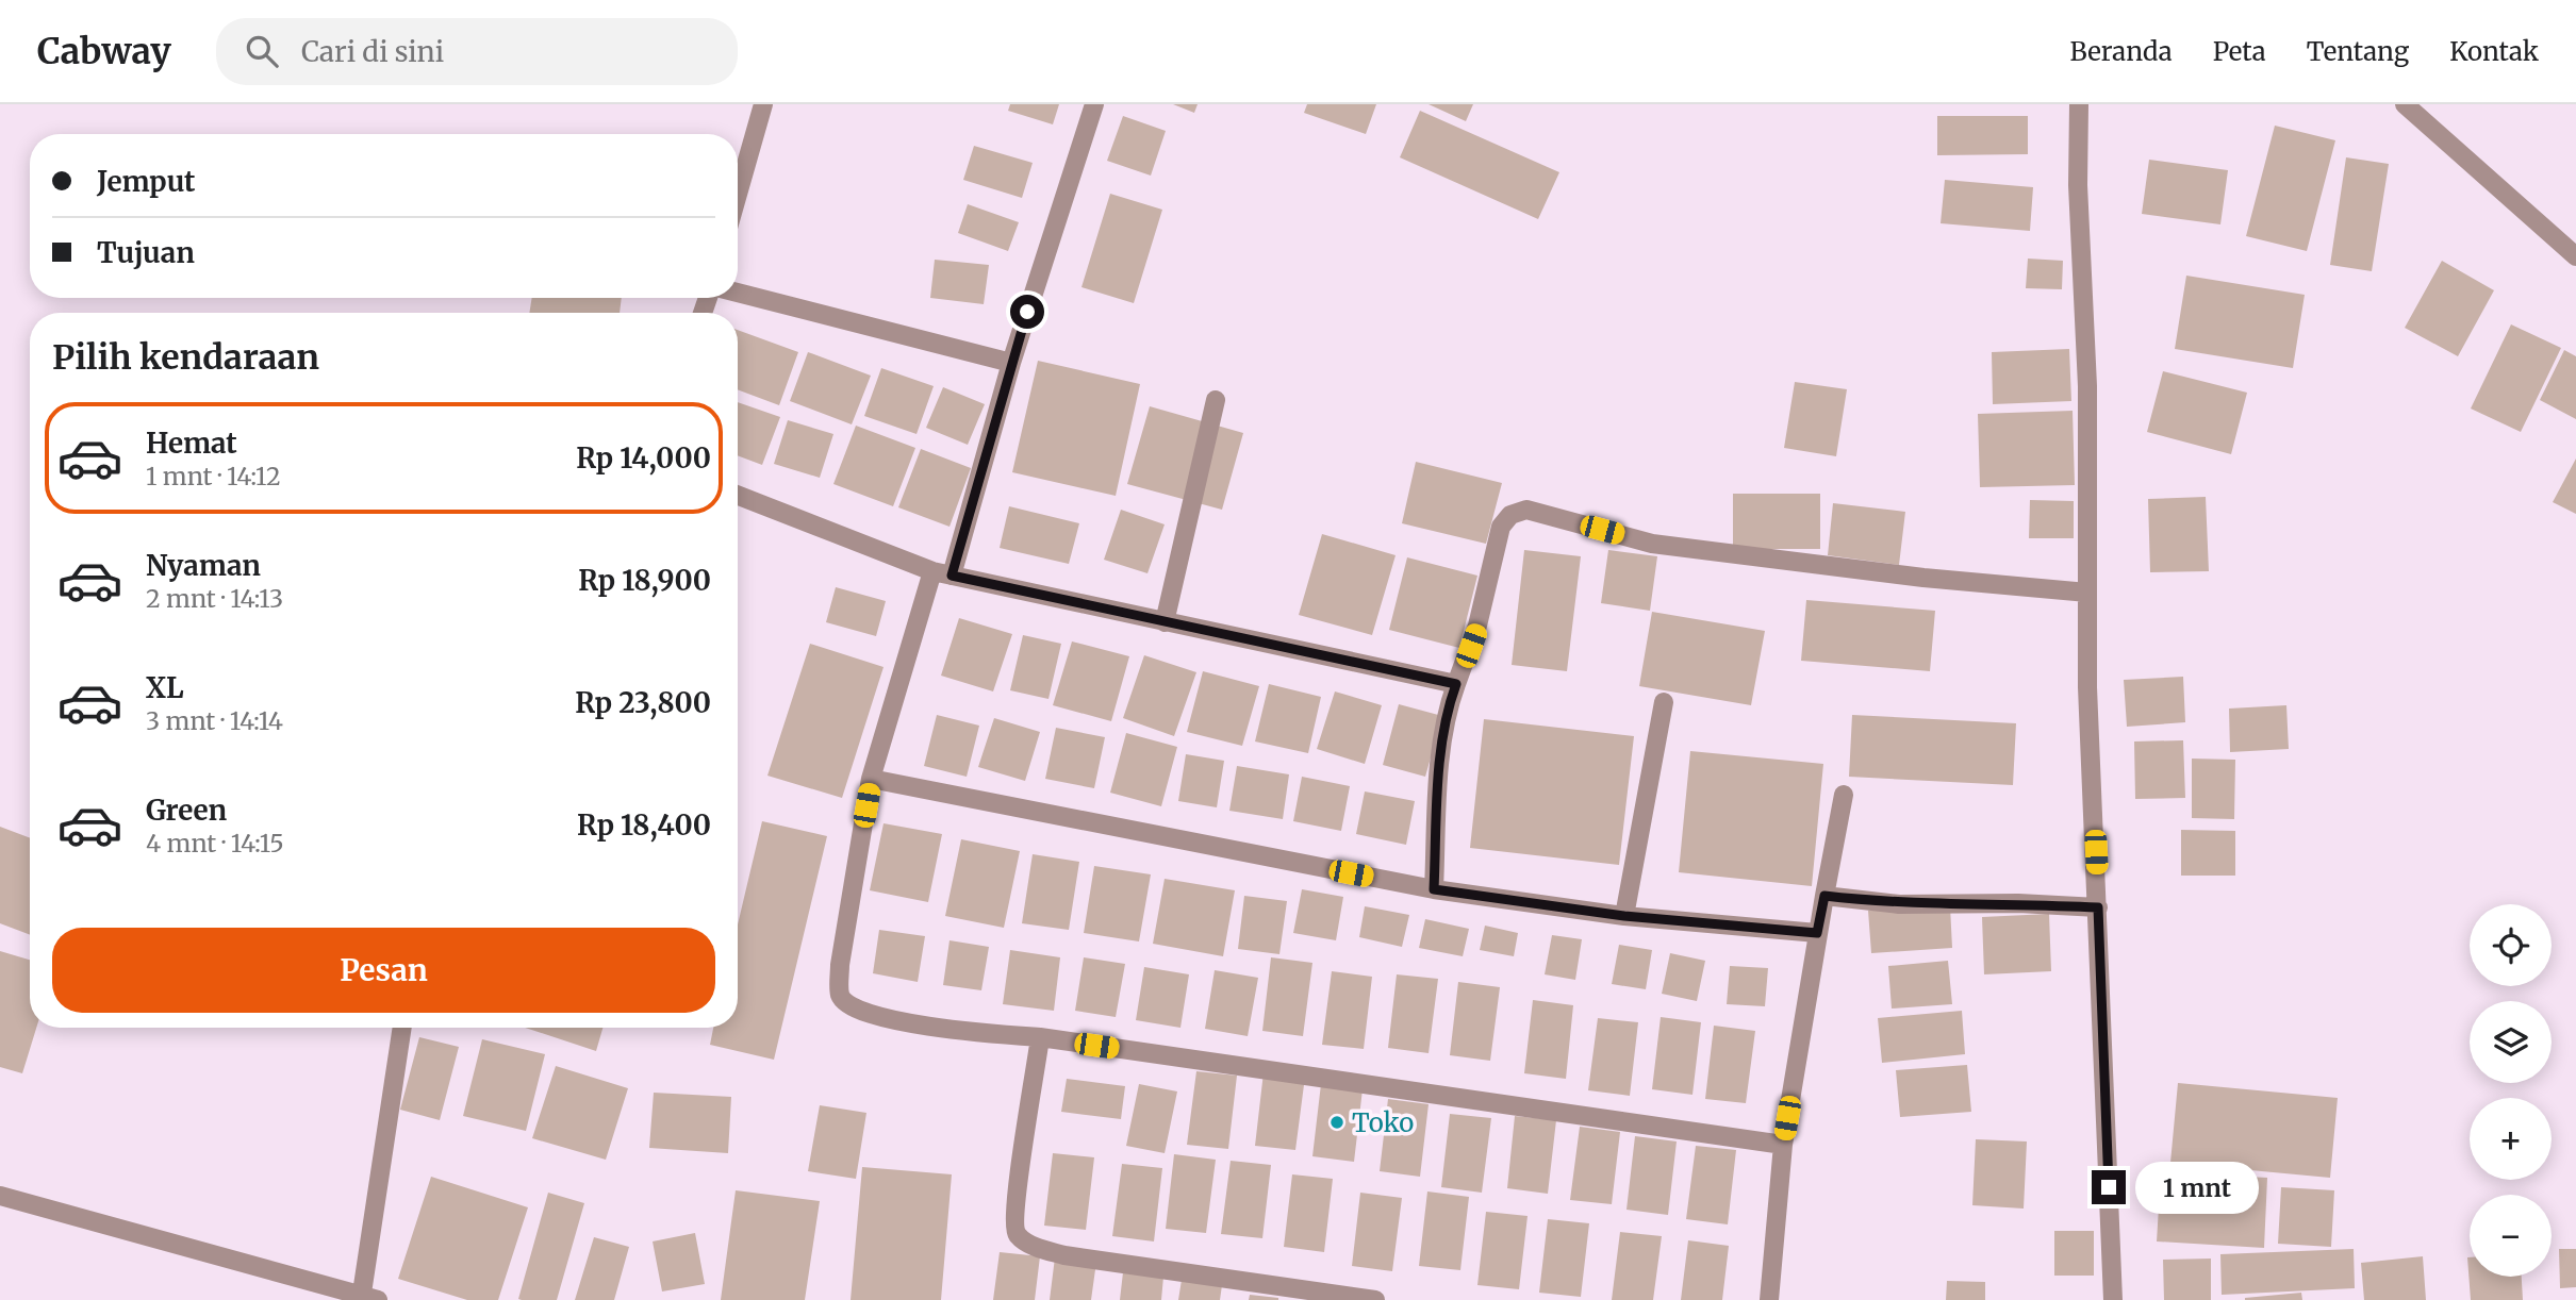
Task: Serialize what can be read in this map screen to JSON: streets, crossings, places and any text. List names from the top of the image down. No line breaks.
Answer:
{"places":["Toko"],"page":{"header":"Cabway","search":"Cari di sini","nav":["Beranda","Peta","Tentang","Kontak"],"banner":["Jemput","Tujuan"],"heading":"Pilih kendaraan","list":[{"name":"Hemat","note":"1 mnt · 14:12","value":"Rp 14,000"},{"name":"Nyaman","note":"2 mnt · 14:13","value":"Rp 18,900"},{"name":"XL","note":"3 mnt · 14:14","value":"Rp 23,800"},{"name":"Green","note":"4 mnt · 14:15","value":"Rp 18,400"}],"map_buttons":["+","−"],"buttons":"Pesan","bubble":"1 mnt"}}
